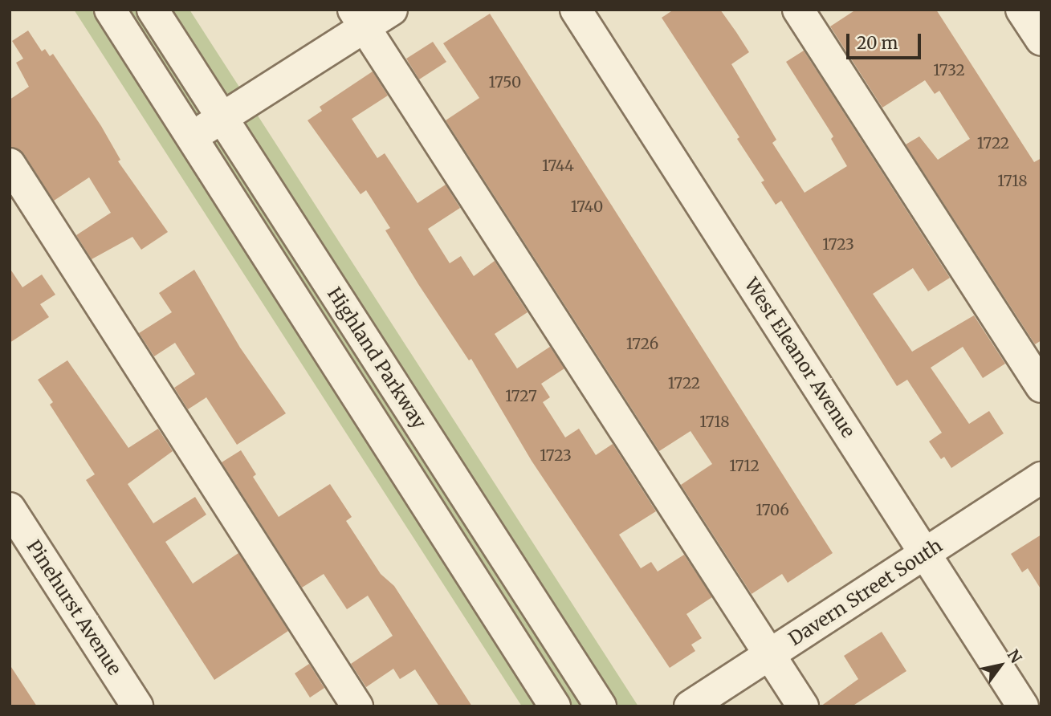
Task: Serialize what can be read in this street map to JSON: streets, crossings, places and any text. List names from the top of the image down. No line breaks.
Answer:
{"streets":{"street":["Highland Parkway","West Eleanor Avenue","Davern Street South","Pinehurst Avenue"]},"crossings":[["West Eleanor Avenue","Davern Street South"]],"house_numbers":["1732","1750","1722","1744","1718","1740","1723","1726","1722","1727","1718","1723","1712","1706"],"scale_bar":"20 m","north":"top right"}
